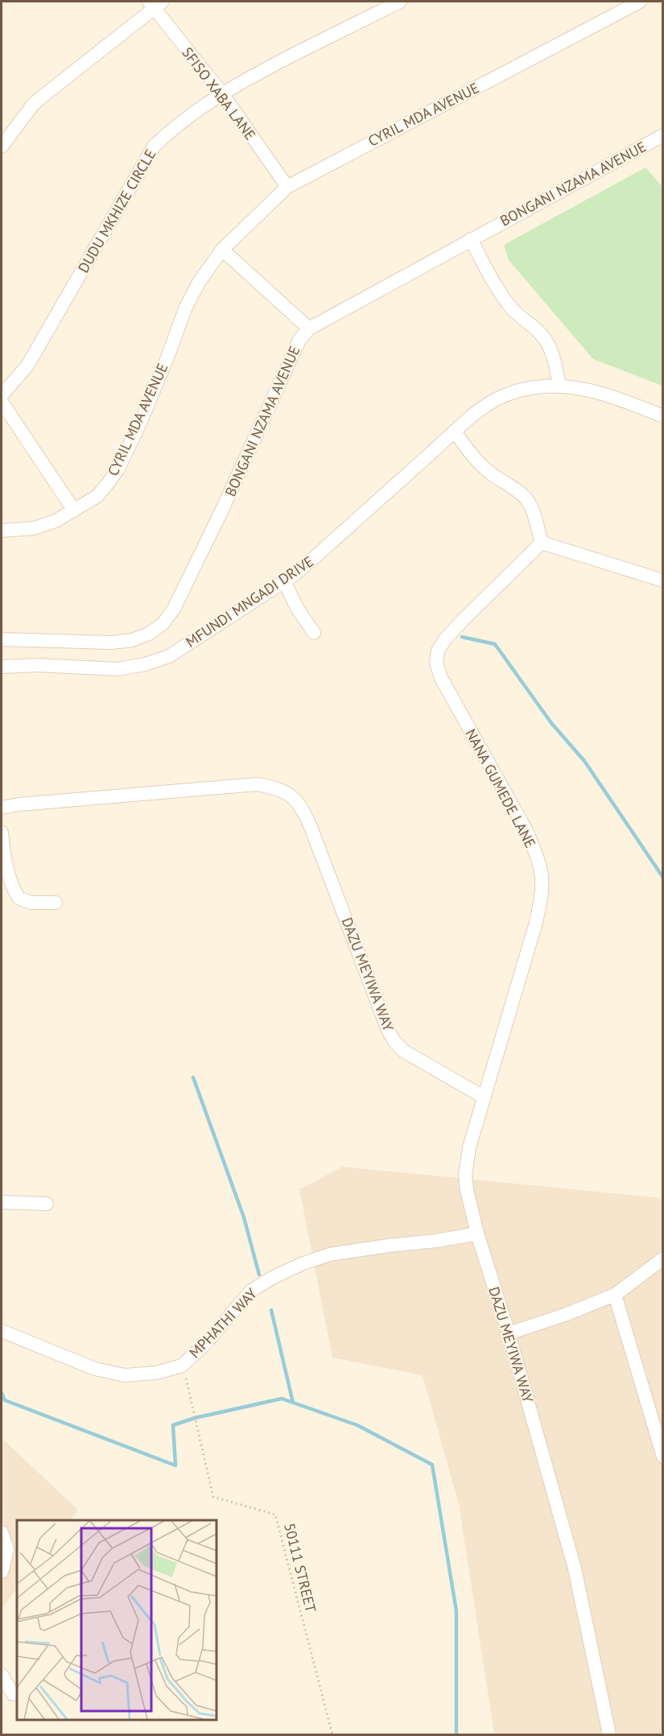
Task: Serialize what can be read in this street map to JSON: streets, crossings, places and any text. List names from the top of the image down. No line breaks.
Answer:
{"streets":{"street":["SFISO XABA LANE","CYRIL MDA AVENUE","BONGANI NZAMA AVENUE","DUDU MKHIZE CIRCLE","MFUNDI MNGADI DRIVE","NANA GUMEDE LANE","DAZU MEYIWA WAY","MPHATHI WAY"],"path":["50111 STREET"]},"crossings":[["SFISO XABA LANE","CYRIL MDA AVENUE"],["SFISO XABA LANE","DUDU MKHIZE CIRCLE"],["NANA GUMEDE LANE","DAZU MEYIWA WAY"],["DAZU MEYIWA WAY","MPHATHI WAY"],["MPHATHI WAY","50111 STREET"]]}
